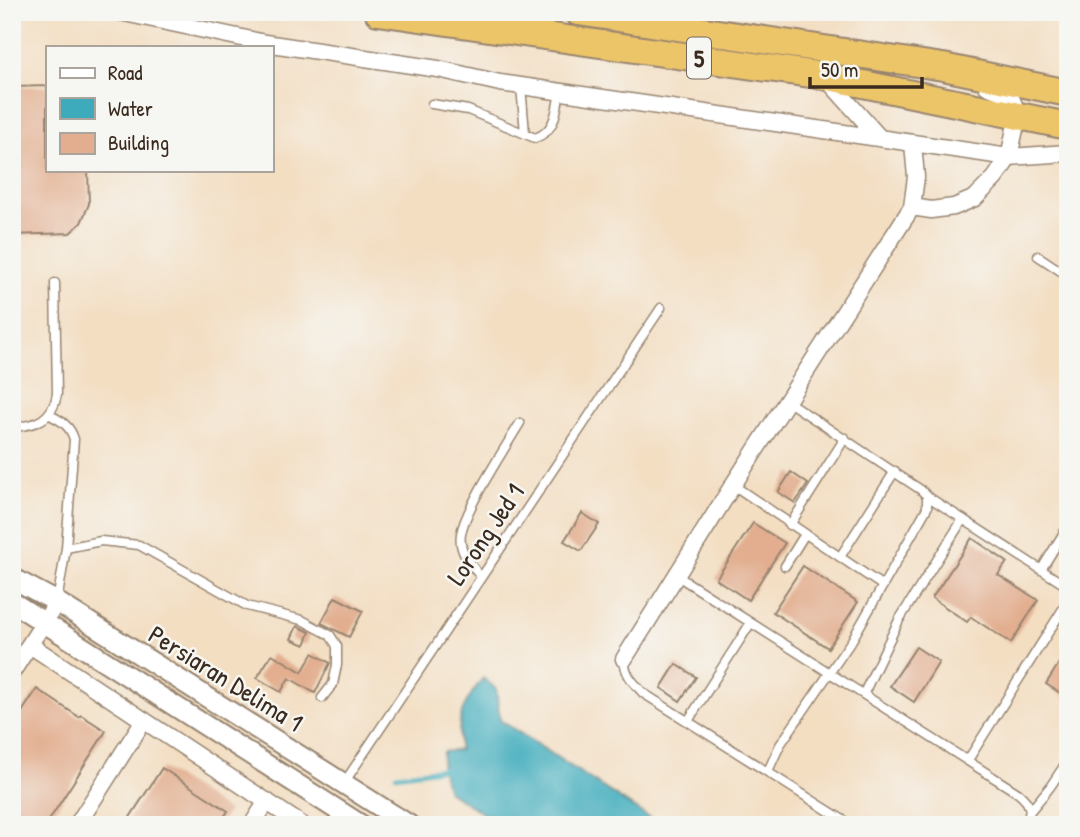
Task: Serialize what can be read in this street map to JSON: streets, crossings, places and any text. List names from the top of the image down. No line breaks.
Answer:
{"streets":{"highway":["5"],"street":["Persiaran Delima 1"],"lane":["Lorong Jed 1"]},"crossings":[["Lorong Jed 1","Persiaran Delima 1"]],"legend":["Road","Water","Building"],"scale_bar":"50 m"}
